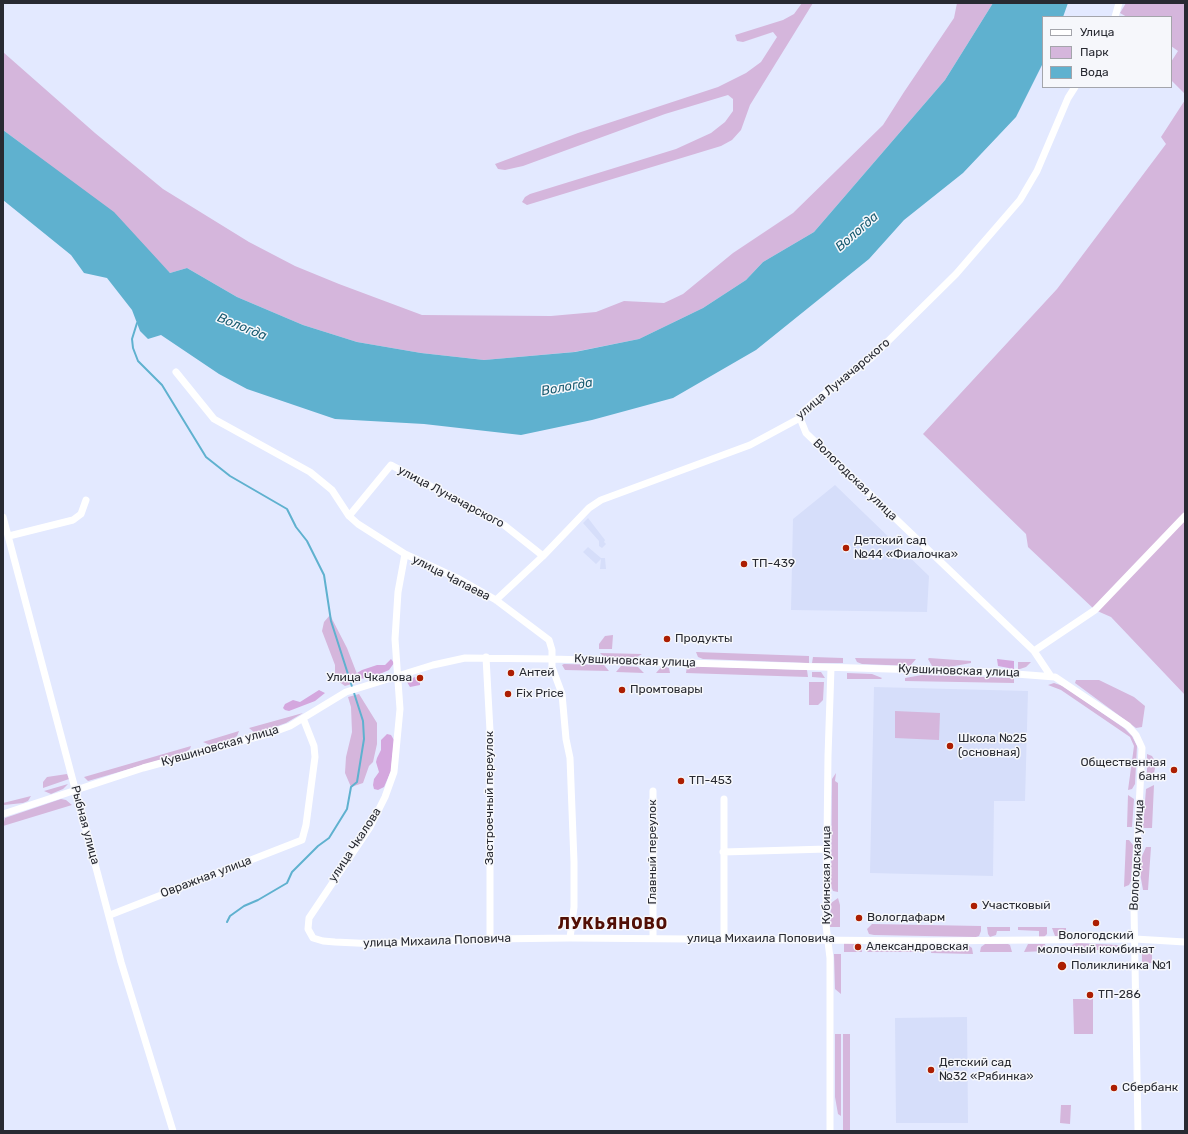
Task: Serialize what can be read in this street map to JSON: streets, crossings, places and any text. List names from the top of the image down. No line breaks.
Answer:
{"streets":{"street":["улица Луначарского","Вологодская улица","улица Чапаева","Кувшиновская улица","Застроечный переулок","Рыбная улица","улица Чкалова","Главный переулок","Кубинская улица","Овражная улица","улица Михаила Поповича"]},"crossings":[["улица Луначарского","Вологодская улица"],["улица Луначарского","улица Чапаева"],["Вологодская улица","Кувшиновская улица"],["Вологодская улица","улица Михаила Поповича"],["улица Чапаева","Кувшиновская улица"],["улица Чапаева","улица Чкалова"],["улица Чапаева","улица Михаила Поповича"],["Кувшиновская улица","Застроечный переулок"],["Кувшиновская улица","Рыбная улица"],["Кувшиновская улица","улица Чкалова"],["Кувшиновская улица","Кубинская улица"],["Кувшиновская улица","Овражная улица"],["Застроечный переулок","улица Михаила Поповича"],["Рыбная улица","Овражная улица"],["улица Чкалова","улица Михаила Поповича"],["Главный переулок","улица Михаила Поповича"],["Кубинская улица","улица Михаила Поповича"]],"districts":["ЛУКЬЯНОВО"],"water":["Вологда"],"places":["Детский сад №44 «Фиалочка»","ТП-439","Продукты","Антей","Улица Чкалова","Промтовары","Fix Price","Школа №25 (основная)","Общественная баня","ТП-453","Участковый","Вологдафарм","Вологодский молочный комбинат","Александровская","Поликлиника №1","ТП-286","Детский сад №32 «Рябинка»","Сбербанк"],"legend":["Улица","Парк","Вода"]}
